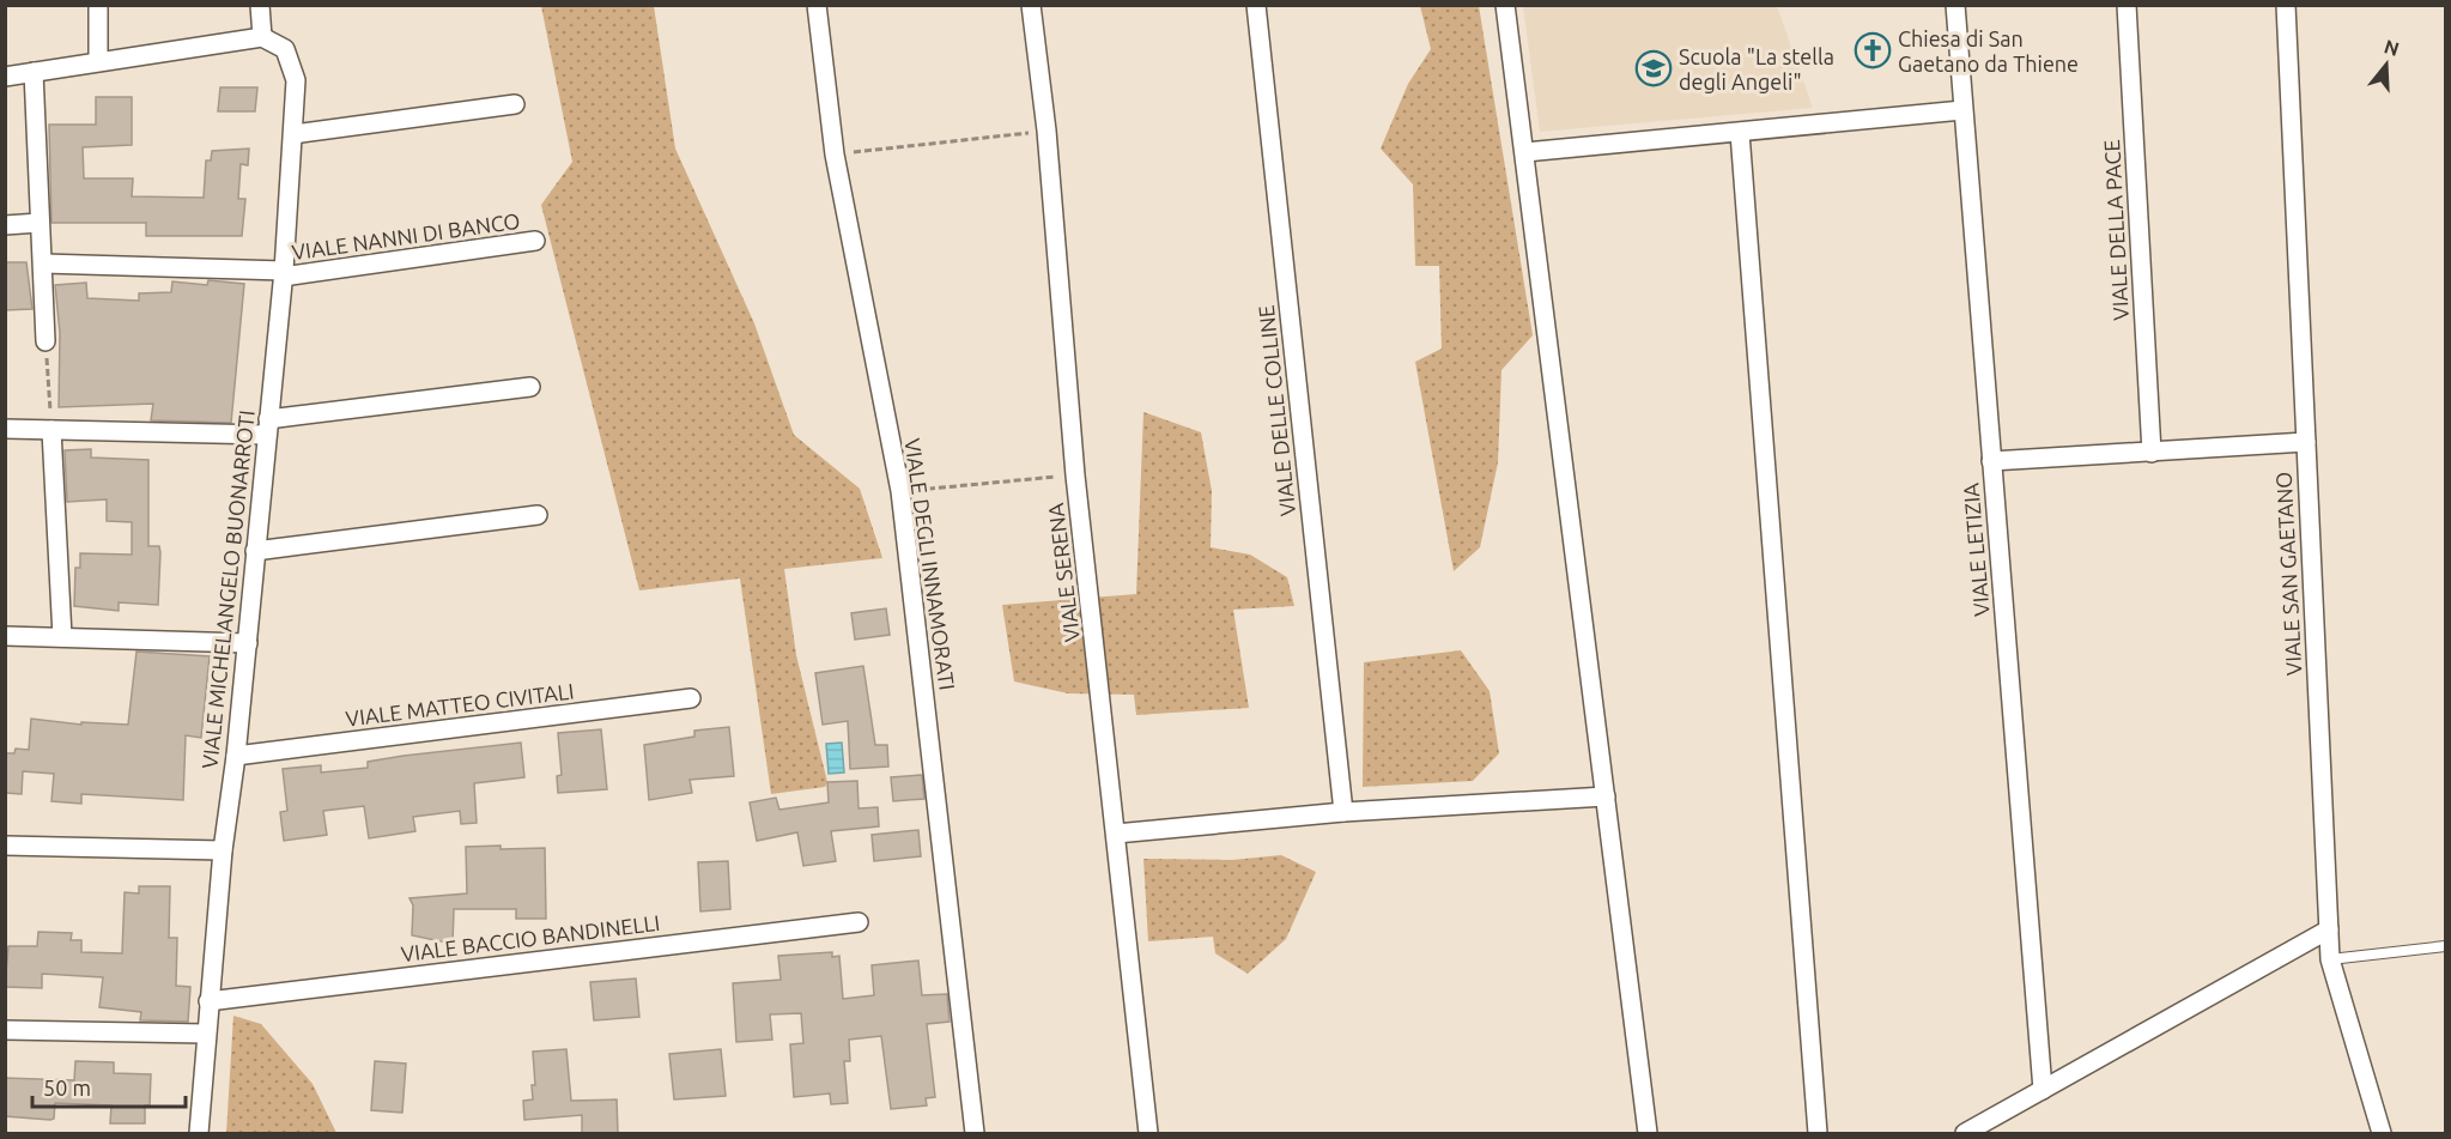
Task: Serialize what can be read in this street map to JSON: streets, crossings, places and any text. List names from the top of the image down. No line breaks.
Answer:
{"streets":{"street":["VIALE DELLA PACE","VIALE NANNI DI BANCO","VIALE DELLE COLLINE","VIALE LETIZIA","VIALE DEGLI INNAMORATI","VIALE SERENA","VIALE SAN GAETANO","VIALE MICHELANGELO BUONARROTI","VIALE MATTEO CIVITALI","VIALE BACCIO BANDINELLI"]},"crossings":[["VIALE NANNI DI BANCO","VIALE MICHELANGELO BUONARROTI"],["VIALE MICHELANGELO BUONARROTI","VIALE MATTEO CIVITALI"],["VIALE MICHELANGELO BUONARROTI","VIALE BACCIO BANDINELLI"]],"places":{"church":["Chiesa di San Gaetano da Thiene"],"school or university":["Scuola \"La stella degli Angeli\""]},"scale_bar":"50 m","north":"top"}
